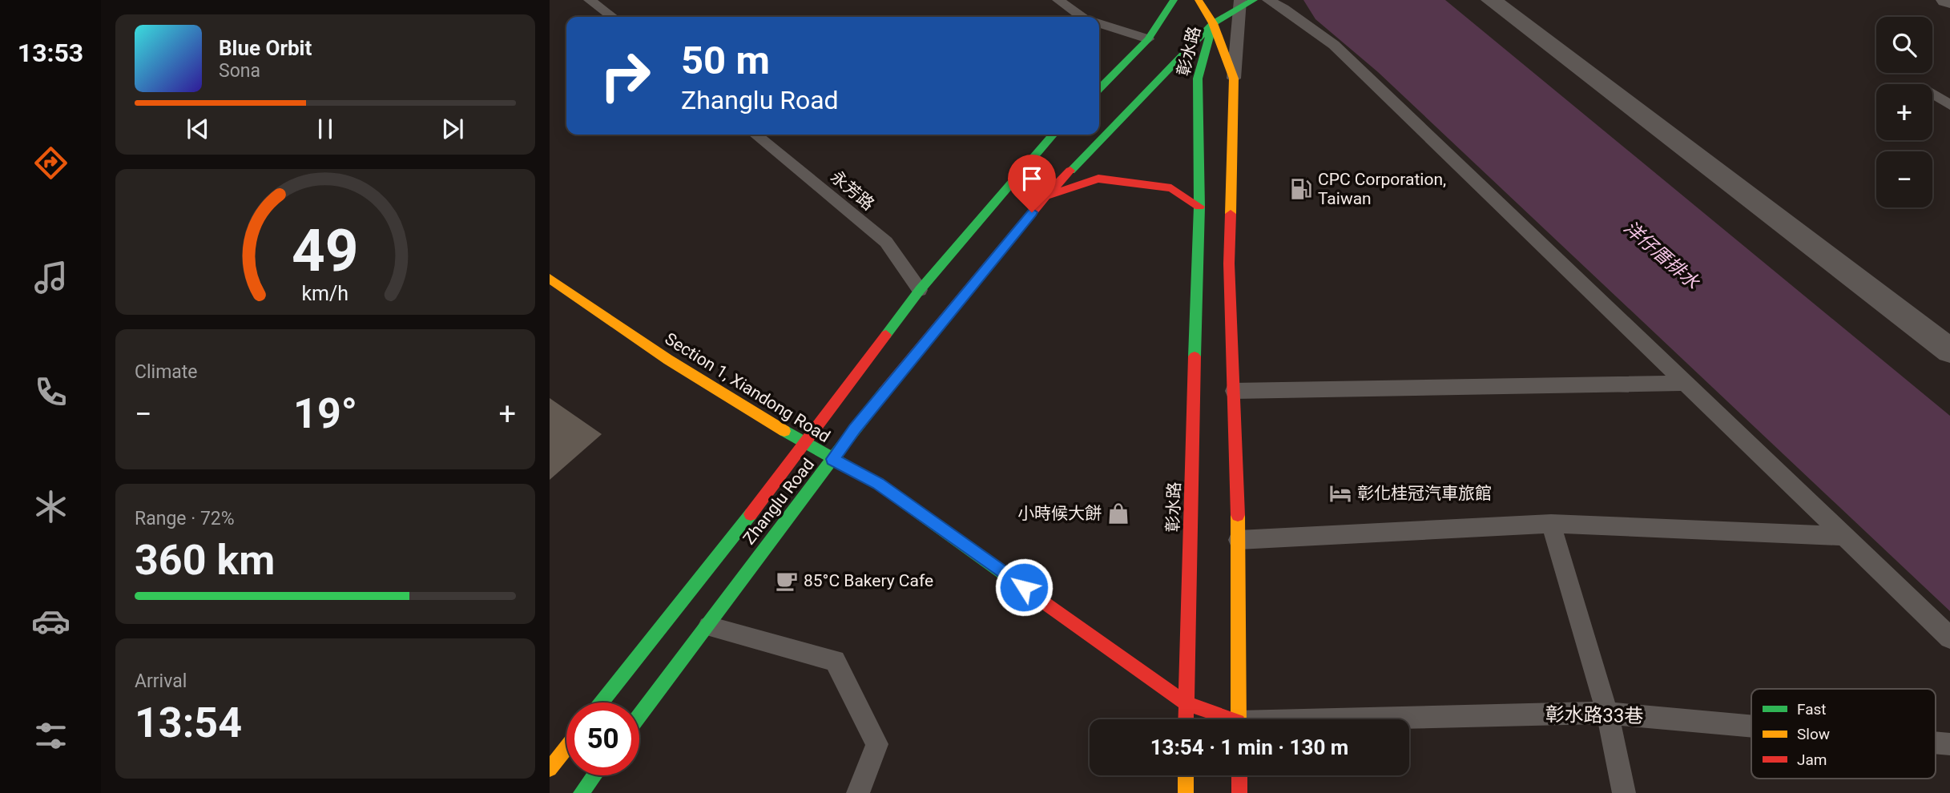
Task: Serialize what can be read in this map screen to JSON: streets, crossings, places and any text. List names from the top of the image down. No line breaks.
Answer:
{"streets":{"main road":["彰水路","Section 1, Xiandong Road","Zhanglu Road"],"lane":["永芳路","彰水路33巷"]},"crossings":[["彰水路","Section 1, Xiandong Road"],["彰水路","Zhanglu Road"],["永芳路","Zhanglu Road"],["Section 1, Xiandong Road","Zhanglu Road"]],"water":["洋仔厝排水"],"places":{"fuel station":["CPC Corporation, Taiwan"],"hotel":["彰化桂冠汽車旅館"],"shop":["小時候大餅"],"cafe":["85°C Bakery Cafe"]},"legend":["Fast","Slow","Jam"],"page":{"tabs":"13:53","map_buttons":["+","−"],"turn":["50 m","Zhanglu Road"],"song":["Blue Orbit","Sona"],"tile":["Climate",["Range · 72%","360 km"],["Arrival","13:54"]],"heat":["−","19°","+"],"limit":"50","trip":"13:54 · 1 min · 130 m","gauge":["49","km/h"]}}
